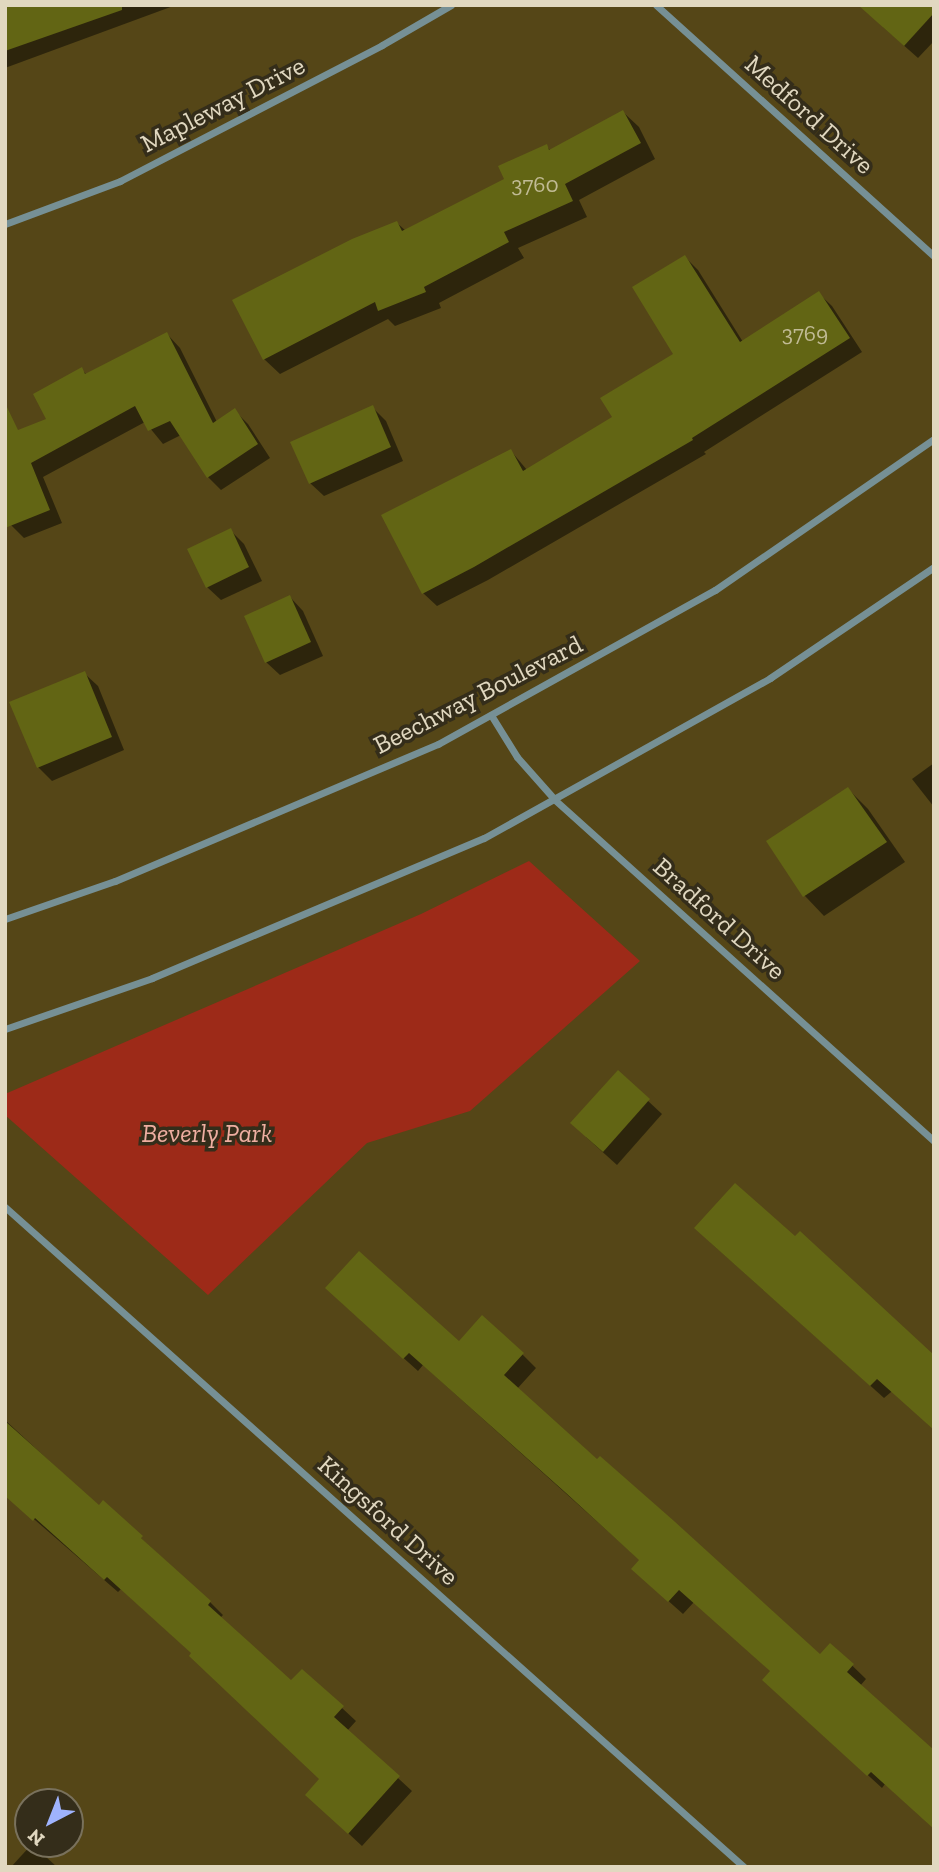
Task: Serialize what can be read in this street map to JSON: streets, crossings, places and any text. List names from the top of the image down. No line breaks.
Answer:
{"streets":{"street":["Mapleway Drive","Medford Drive","Beechway Boulevard","Bradford Drive","Kingsford Drive"]},"crossings":[["Beechway Boulevard","Bradford Drive"]],"parks":["Beverly Park"],"house_numbers":["3760","3769"],"north":"bottom left"}
